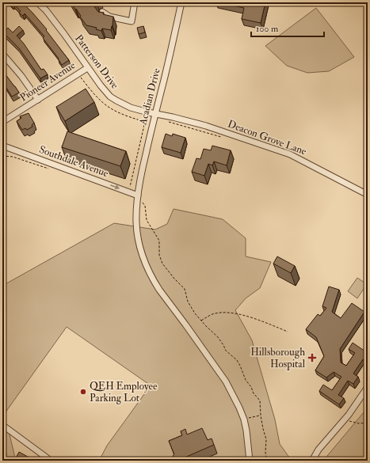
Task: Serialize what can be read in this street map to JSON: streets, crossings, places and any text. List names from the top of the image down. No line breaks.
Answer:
{"streets":{"street":["Patterson Drive","Pioneer Avenue","Acadian Drive","Deacon Grove Lane","Southdale Avenue"]},"crossings":[["Patterson Drive","Pioneer Avenue"],["Patterson Drive","Acadian Drive"],["Patterson Drive","Deacon Grove Lane"],["Acadian Drive","Deacon Grove Lane"],["Acadian Drive","Southdale Avenue"]],"one_way":["Southdale Avenue"],"places":{"health":["Hillsborough Hospital"],"other":["QEH Employee Parking Lot"]},"scale_bar":"100 m"}
